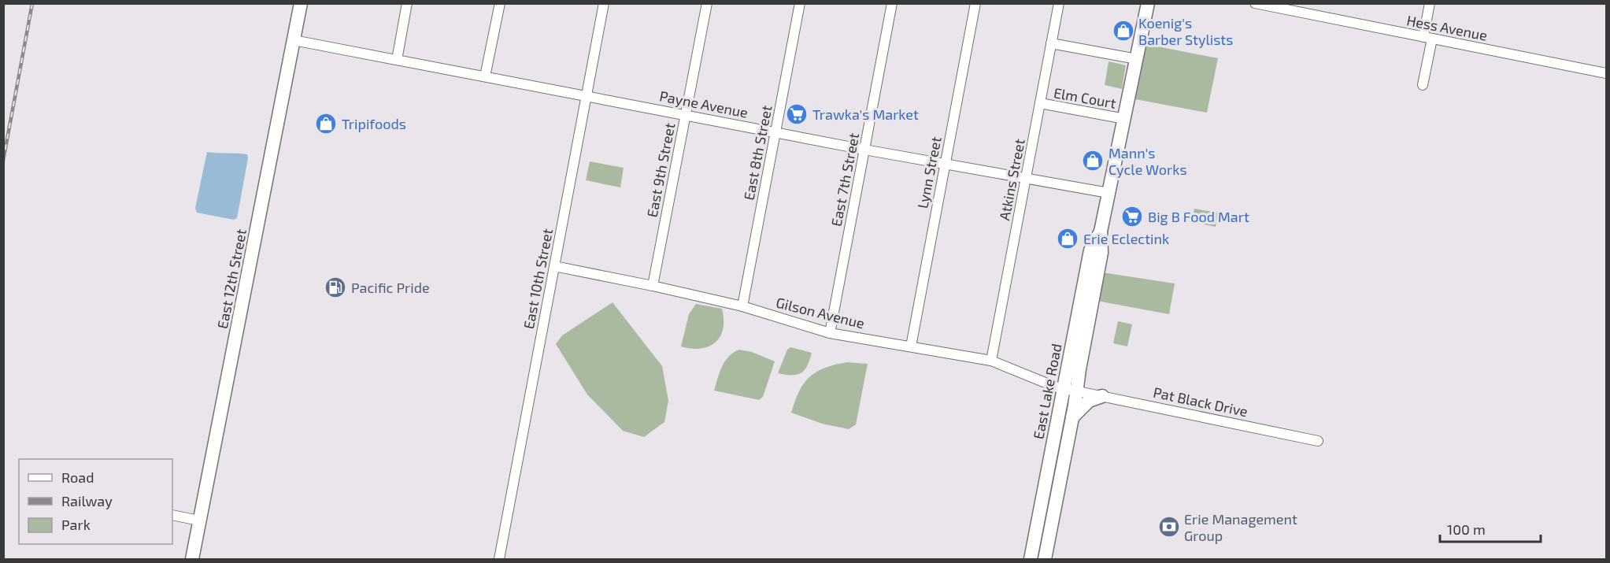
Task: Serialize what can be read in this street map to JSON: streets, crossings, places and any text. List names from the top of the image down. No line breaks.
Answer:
{"streets":{"main road":["East 12th Street","East Lake Road"],"street":["Hess Avenue","Elm Court","Payne Avenue","East 8th Street","East 9th Street","Lynn Street","East 7th Street","Atkins Street","East 10th Street","Gilson Avenue","Pat Black Drive"]},"crossings":[["Elm Court","Atkins Street"],["Elm Court","East Lake Road"],["Payne Avenue","East 8th Street"],["Payne Avenue","East 9th Street"],["Payne Avenue","Lynn Street"],["Payne Avenue","East 7th Street"],["Payne Avenue","Atkins Street"],["Payne Avenue","East 12th Street"],["Payne Avenue","East 10th Street"],["Payne Avenue","East Lake Road"],["East 8th Street","Gilson Avenue"],["East 9th Street","Gilson Avenue"],["Lynn Street","Gilson Avenue"],["East 7th Street","Gilson Avenue"],["Atkins Street","Gilson Avenue"],["East 10th Street","Gilson Avenue"],["Gilson Avenue","East Lake Road"],["Gilson Avenue","Pat Black Drive"],["East Lake Road","Pat Black Drive"]],"places":{"shop":["Koenig's Barber Stylists","Tripifoods","Mann's Cycle Works","Erie Eclectink"],"supermarket":["Trawka's Market","Big B Food Mart"],"fuel station":["Pacific Pride"],"bank":["Erie Management Group"]},"legend":["Road","Railway","Park"],"scale_bar":"100 m"}
